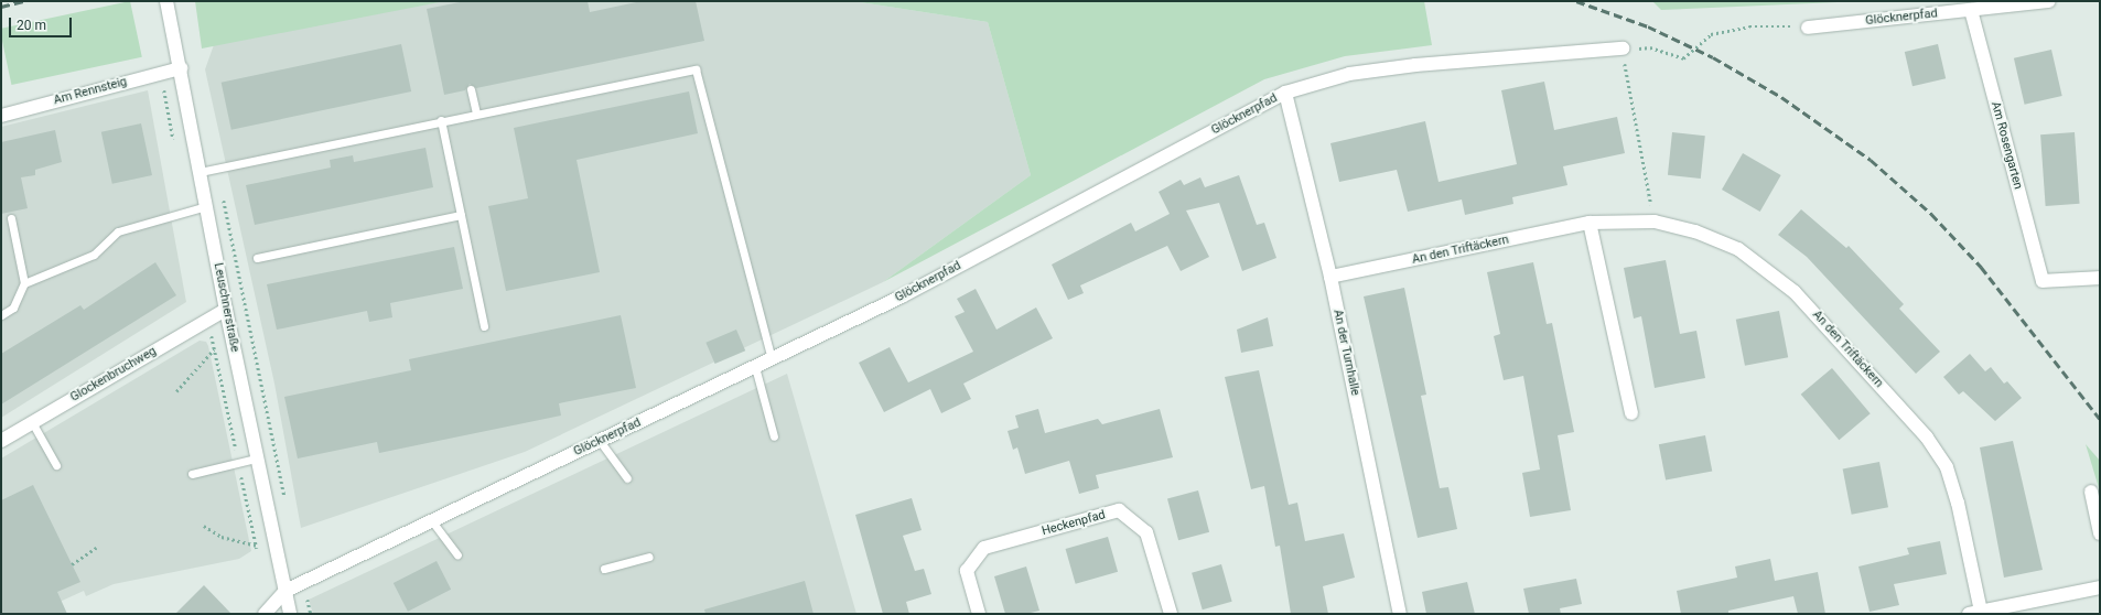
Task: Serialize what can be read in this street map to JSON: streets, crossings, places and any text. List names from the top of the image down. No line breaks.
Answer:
{"streets":{"street":["Glöcknerpfad","Am Rennsteig","Am Rosengarten","An den Triftäckern","Leuschnerstraße","An der Turnhalle","Glockenbruchweg","Heckenpfad"]},"crossings":[["Glöcknerpfad","Am Rosengarten"],["Glöcknerpfad","Leuschnerstraße"],["Glöcknerpfad","An der Turnhalle"],["Am Rennsteig","Leuschnerstraße"],["An den Triftäckern","An der Turnhalle"],["Leuschnerstraße","Glockenbruchweg"]],"scale_bar":"20 m"}
